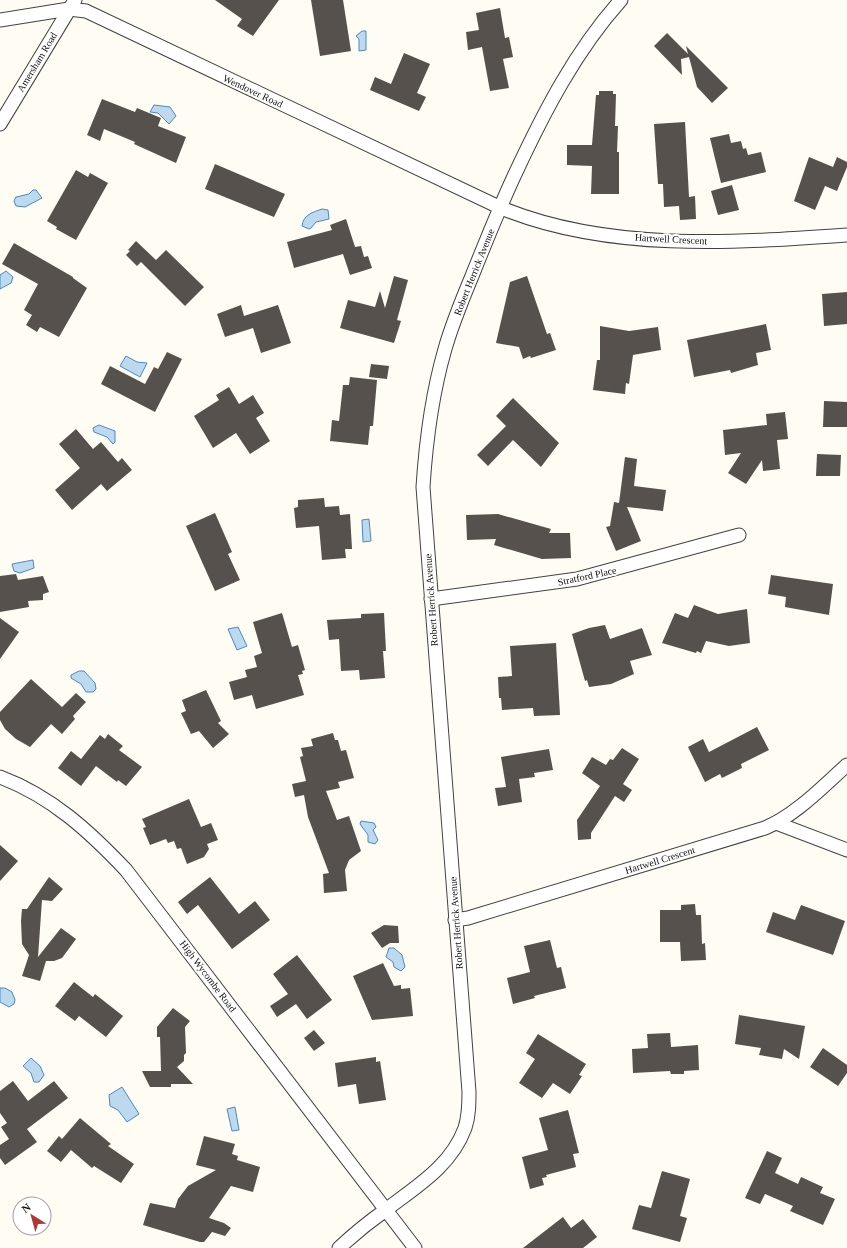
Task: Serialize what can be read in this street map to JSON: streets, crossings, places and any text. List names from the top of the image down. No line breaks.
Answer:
{"streets":{"street":["Amersham Road","Wendover Road","Hartwell Crescent","Robert Herrick Avenue","Stratford Place","High Wycombe Road"]},"crossings":[["Amersham Road","Wendover Road"],["Wendover Road","Hartwell Crescent"],["Wendover Road","Robert Herrick Avenue"],["Hartwell Crescent","Robert Herrick Avenue"],["Robert Herrick Avenue","Stratford Place"],["Robert Herrick Avenue","High Wycombe Road"]],"north":"top left"}
